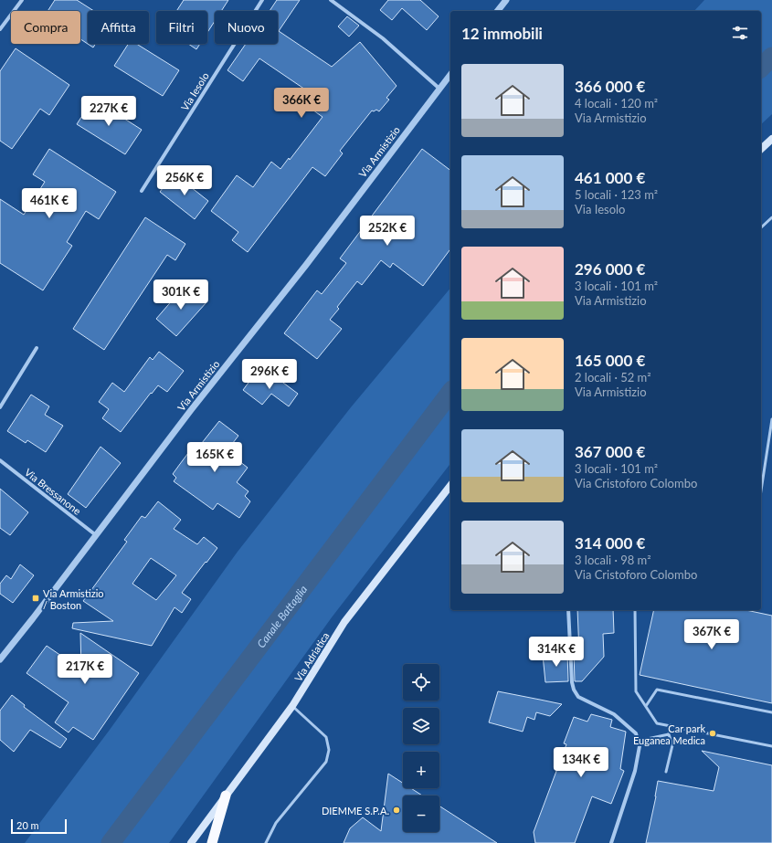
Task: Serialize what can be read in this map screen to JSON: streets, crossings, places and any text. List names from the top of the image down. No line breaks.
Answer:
{"streets":{"main road":["Via Adriatica"],"street":["Via Iesolo","Via Armistizio","Via Bressanone"]},"crossings":[["Via Armistizio","Via Bressanone"]],"water":["Canale Battaglia"],"places":{"transit":["Via Armistizio / Boston"],"other":["Car park Euganea Medica","DIEMME S.P.A."]},"scale_bar":"20 m","page":{"chip":["Compra","Affitta","Filtri","Nuovo"],"heading":"12 immobili","list":[{"name":"366 000 €","note":"4 locali · 120 m² · Via Armistizio"},{"name":"461 000 €","note":"5 locali · 123 m² · Via Iesolo"},{"name":"296 000 €","note":"3 locali · 101 m² · Via Armistizio"},{"name":"165 000 €","note":"2 locali · 52 m² · Via Armistizio"},{"name":"367 000 €","note":"3 locali · 101 m² · Via Cristoforo Colombo"},{"name":"314 000 €","note":"3 locali · 98 m² · Via Cristoforo Colombo"}],"price":["366K €","227K €","256K €","461K €","252K €","301K €","296K €","165K €","367K €","314K €","217K €","134K €"],"map_buttons":["+","−"],"scale":"20 m"}}
